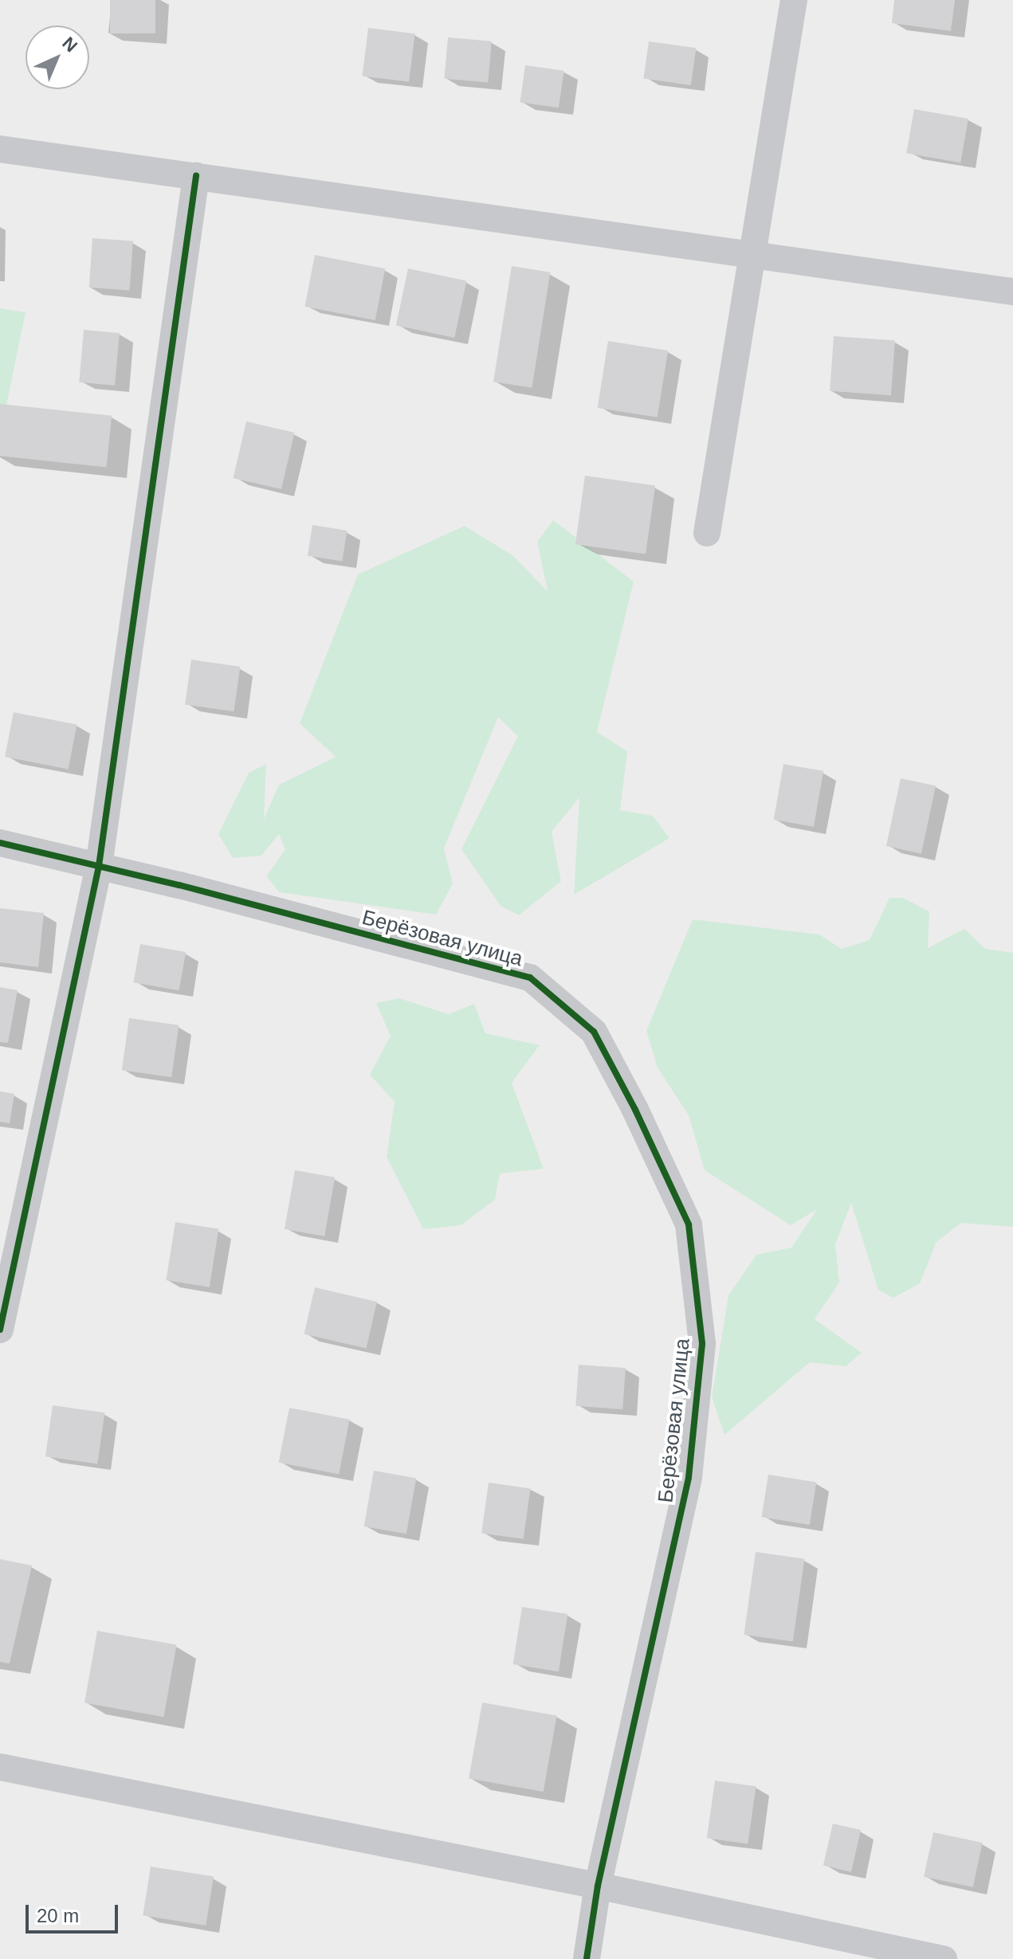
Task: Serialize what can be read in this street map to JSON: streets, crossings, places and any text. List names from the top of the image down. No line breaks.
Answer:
{"streets":{"street":["Берёзовая улица"]},"scale_bar":"20 m","north":"top right"}
